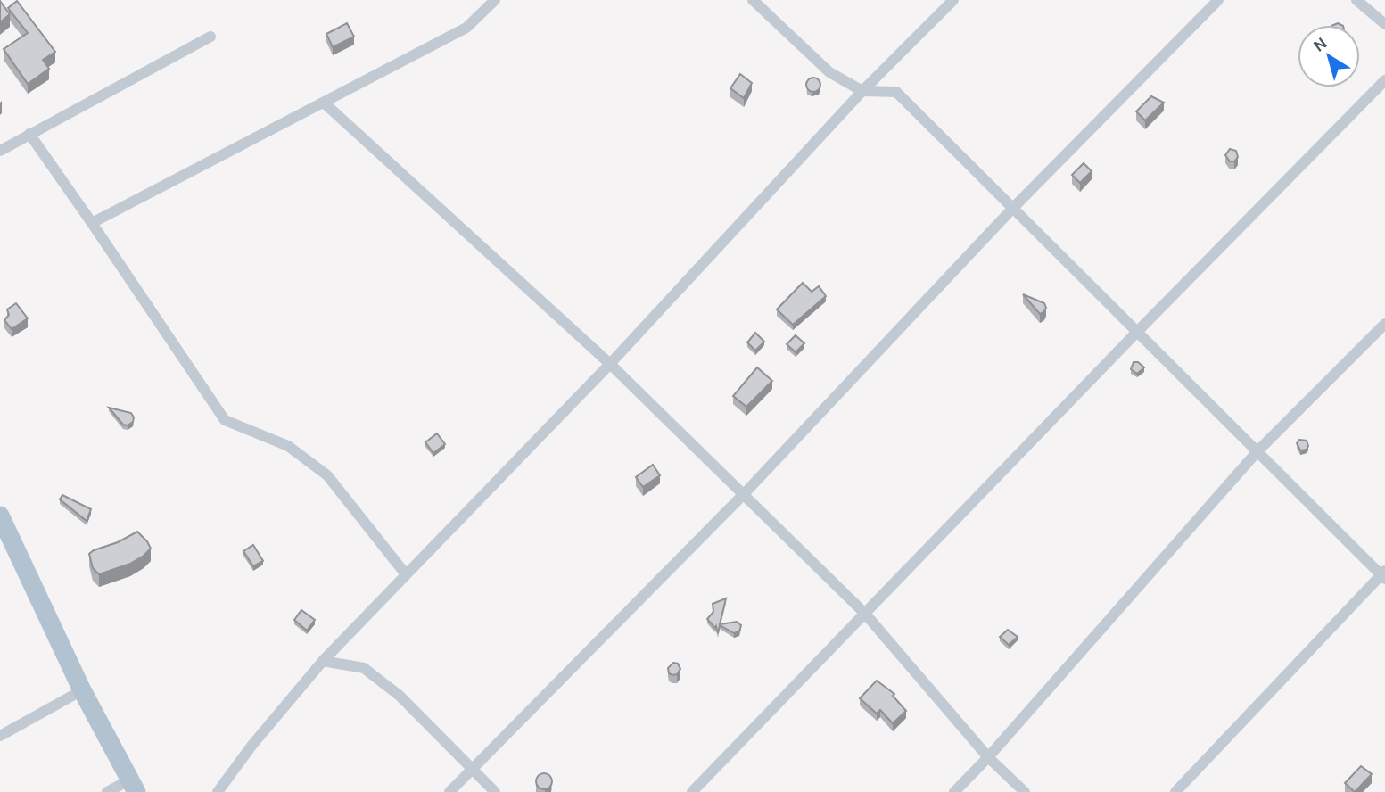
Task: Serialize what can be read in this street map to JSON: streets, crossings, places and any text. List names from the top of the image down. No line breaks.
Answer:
{"north":"top left"}
